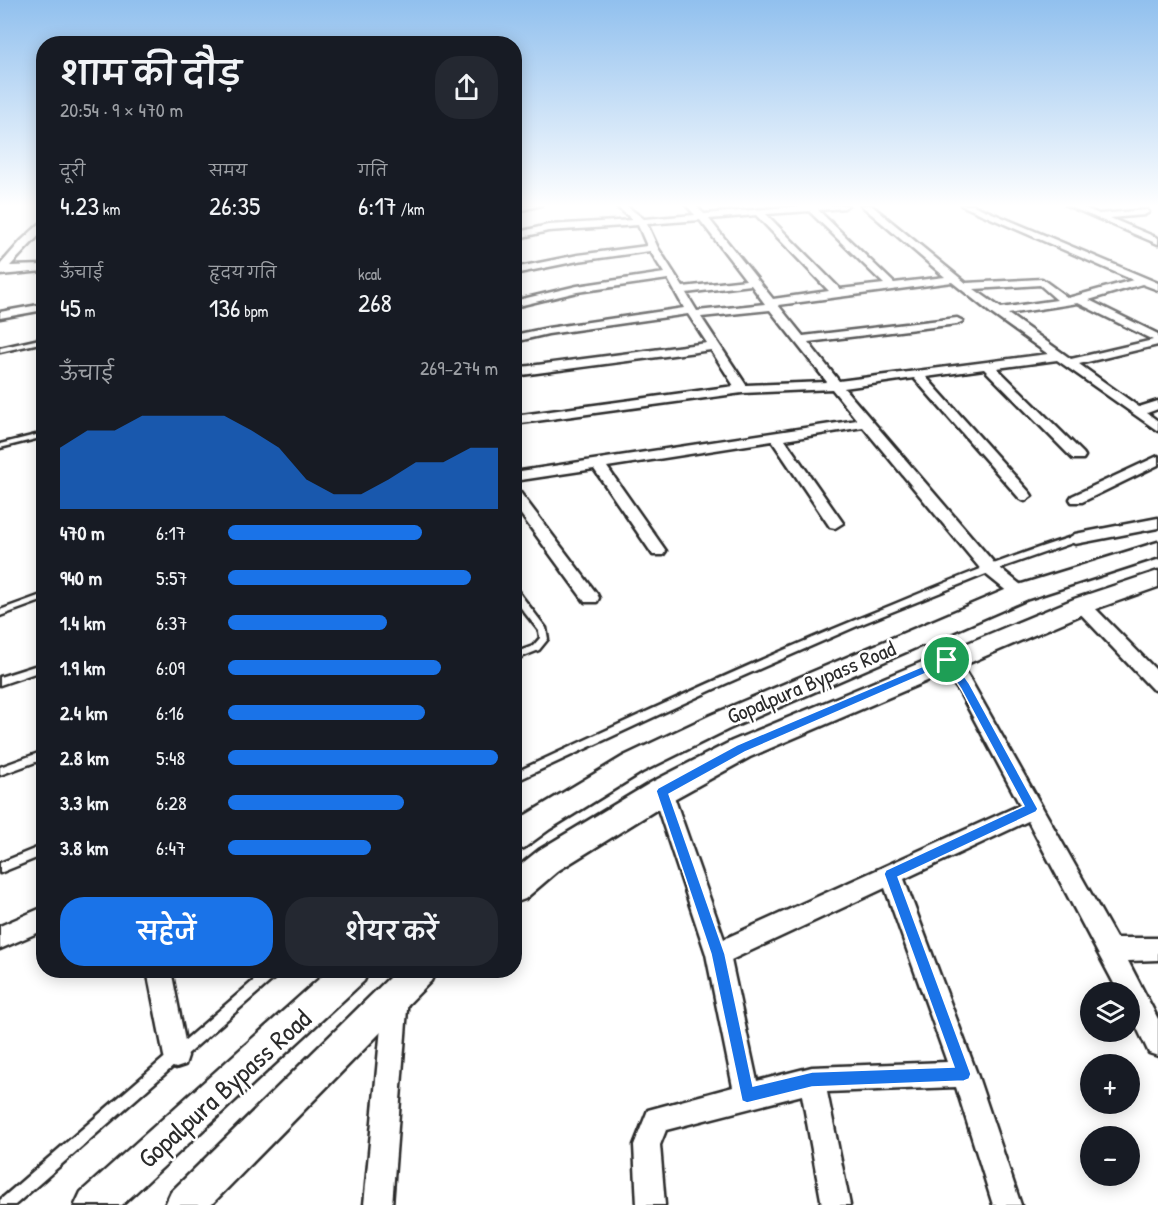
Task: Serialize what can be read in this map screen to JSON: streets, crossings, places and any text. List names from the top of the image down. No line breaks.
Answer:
{"streets":{"street":["Gopalpura Bypass Road"]},"page":{"heading":["शाम की दौड़","20:54 · 9 × 470 m"],"stats":[["दूरी","4.23 km"],["समय","26:35"],["गति","6:17 /km"],["ऊँचाई","45 m"],["हृदय गति","136 bpm"],["kcal","268"]],"chart":["ऊँचाई","269–274 m"],"list":[{"name":"470 m","note":"6:17"},{"name":"940 m","note":"5:57"},{"name":"1.4 km","note":"6:37"},{"name":"1.9 km","note":"6:09"},{"name":"2.4 km","note":"6:16"},{"name":"2.8 km","note":"5:48"},{"name":"3.3 km","note":"6:28"},{"name":"3.8 km","note":"6:47"}],"buttons":["सहेजें","शेयर करें"],"map_buttons":["+","−"]}}
